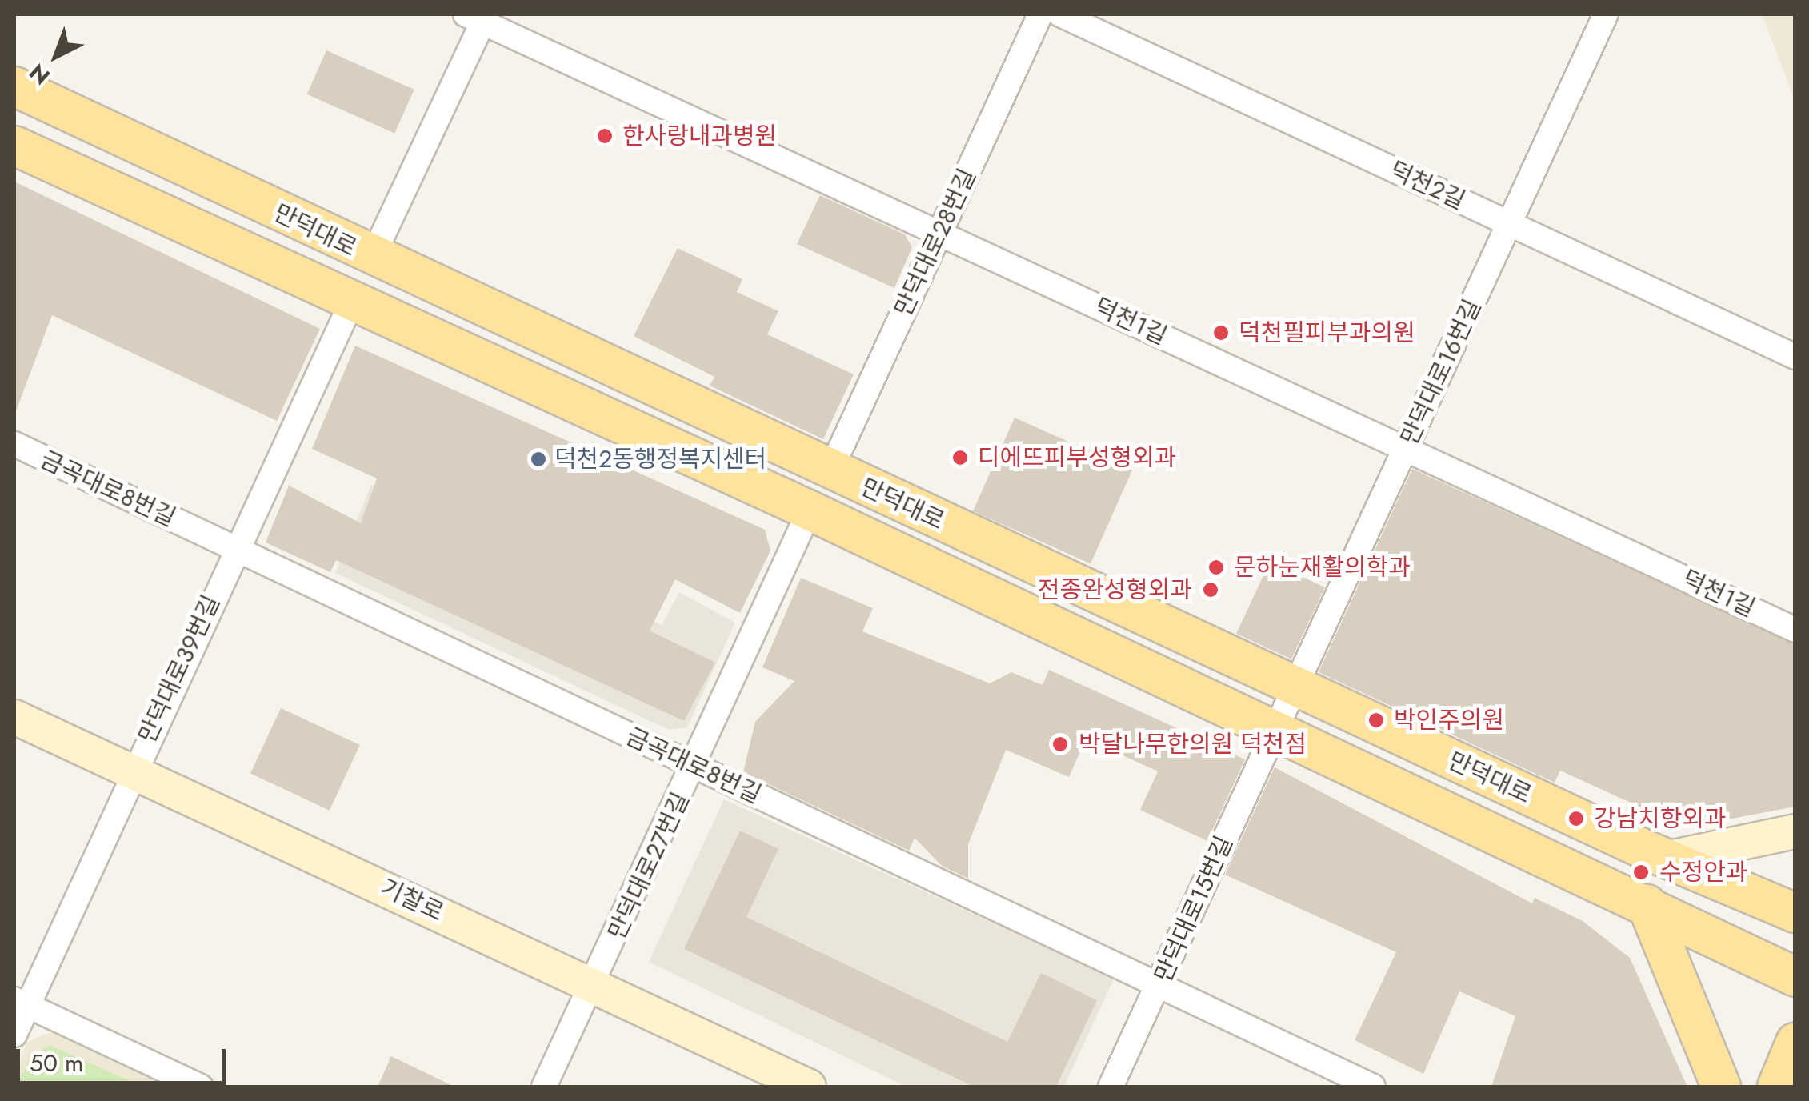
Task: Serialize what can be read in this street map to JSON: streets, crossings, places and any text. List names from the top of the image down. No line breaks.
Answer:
{"streets":{"main road":["만덕대로"],"street":["덕천2길","만덕대로28번길","덕천1길","만덕대로16번길","금곡대로8번길","만덕대로39번길","만덕대로27번길","기찰로","만덕대로15번길"]},"crossings":[["덕천2길","만덕대로16번길"],["만덕대로","만덕대로28번길"],["만덕대로","만덕대로16번길"],["만덕대로","만덕대로39번길"],["만덕대로","만덕대로27번길"],["만덕대로","만덕대로15번길"],["만덕대로28번길","덕천1길"],["덕천1길","만덕대로16번길"],["만덕대로16번길","만덕대로15번길"],["금곡대로8번길","만덕대로39번길"],["금곡대로8번길","만덕대로27번길"],["금곡대로8번길","만덕대로15번길"],["만덕대로39번길","기찰로"],["만덕대로27번길","기찰로"]],"places":["한사랑내과병원","덕천필피부과의원","디에뜨피부성형외과","덕천2동행정복지센터","문하눈재활의학과","전종완성형외과","박인주의원","박달나무한의원 덕천점","강남치항외과","수정안과"],"scale_bar":"50 m","north":"bottom left"}
